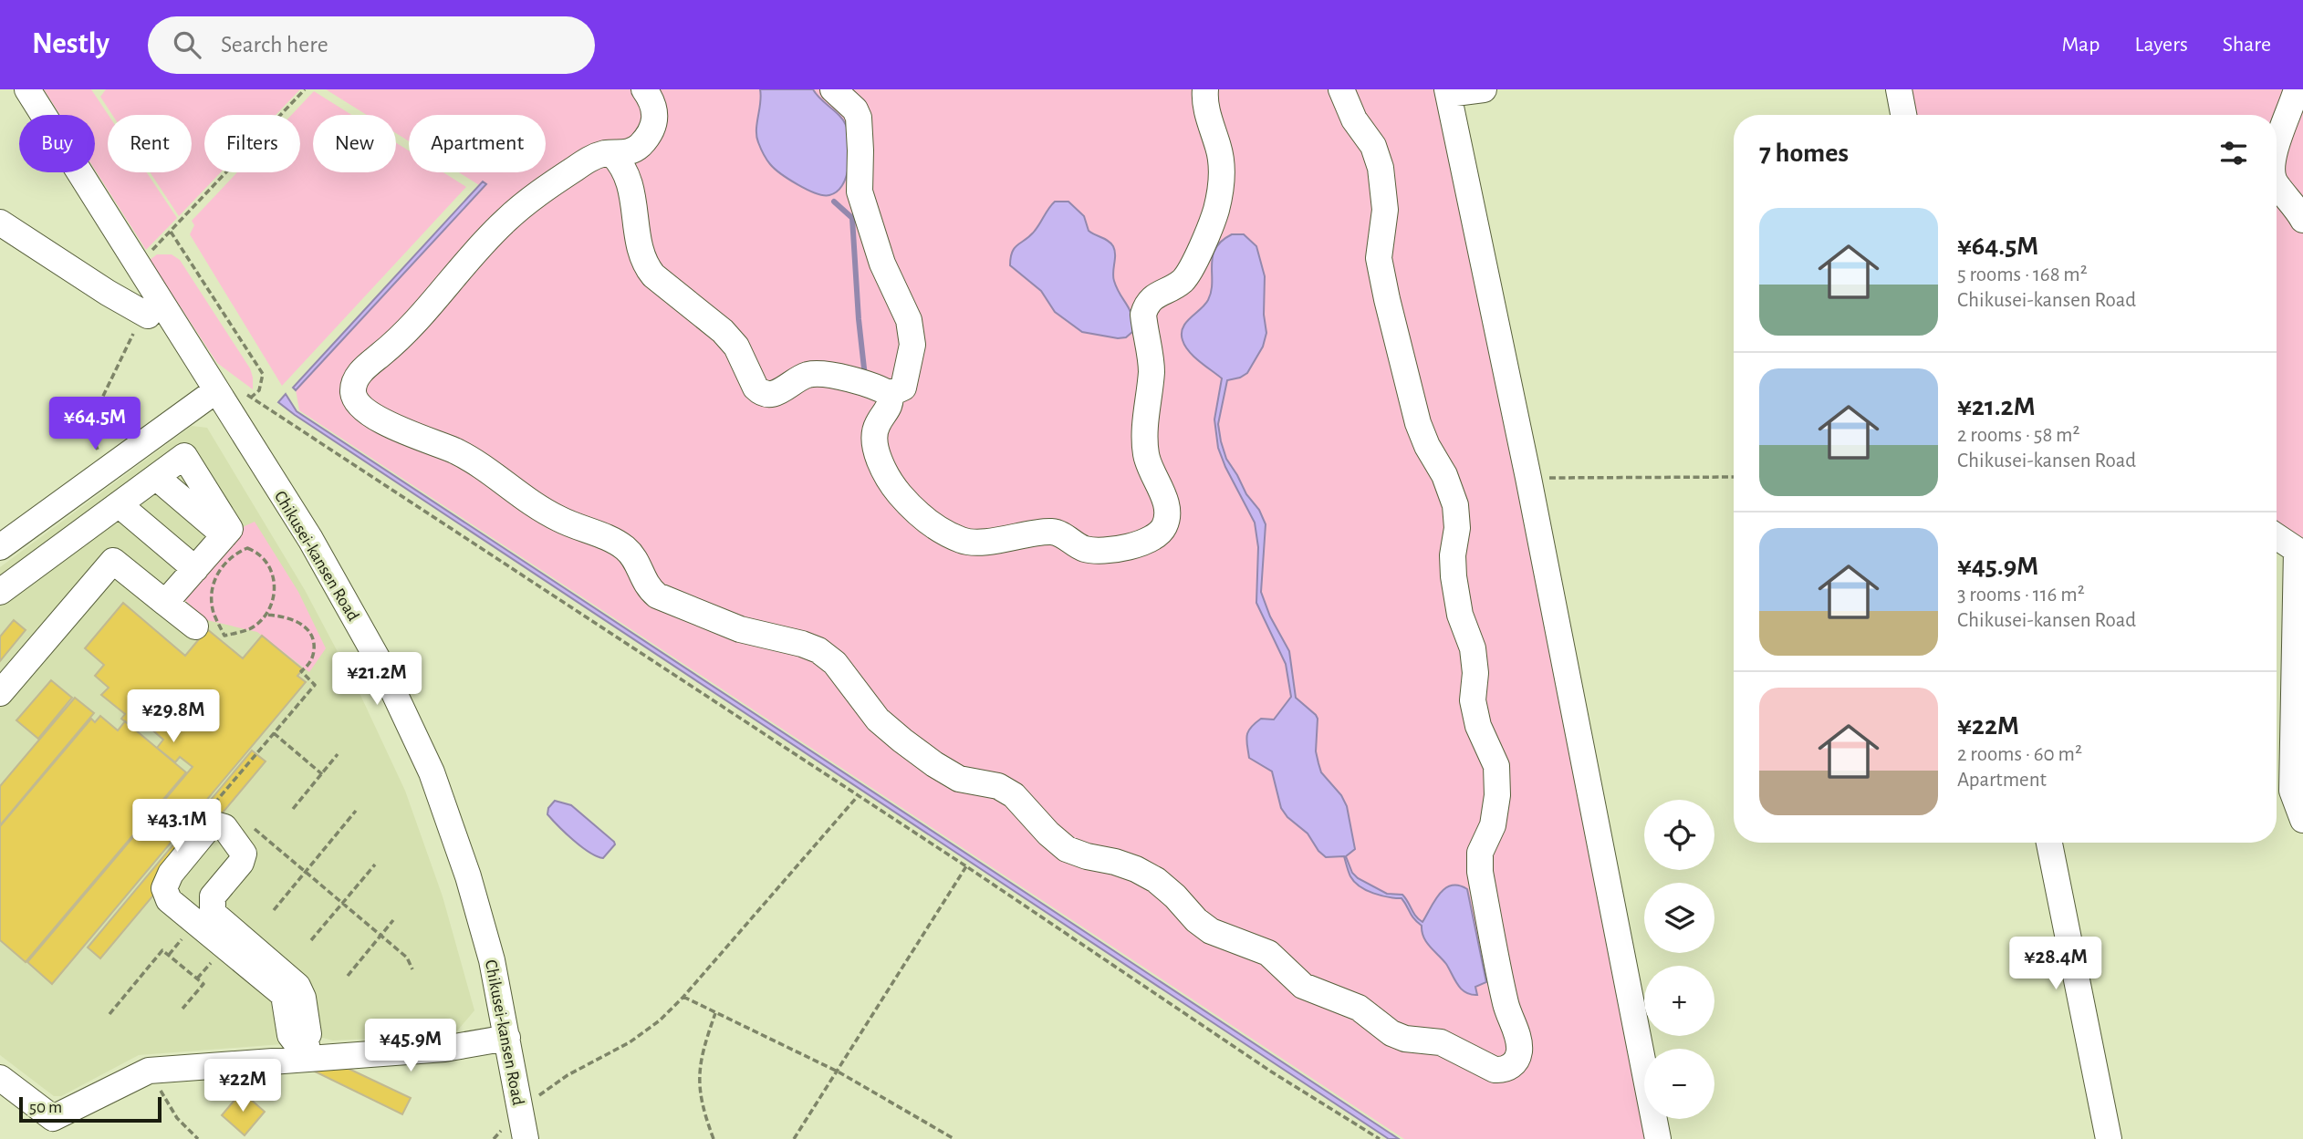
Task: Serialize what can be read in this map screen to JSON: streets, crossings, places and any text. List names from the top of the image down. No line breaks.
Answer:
{"streets":{"street":["Chikusei-kansen Road"]},"scale_bar":"50 m","page":{"header":"Nestly","search":"Search here","nav":["Map","Layers","Share"],"chip":["Buy","Rent","Filters","New","Apartment"],"heading":"7 homes","list":[{"name":"¥64.5M","note":"5 rooms · 168 m² · Chikusei-kansen Road"},{"name":"¥21.2M","note":"2 rooms · 58 m² · Chikusei-kansen Road"},{"name":"¥45.9M","note":"3 rooms · 116 m² · Chikusei-kansen Road"},{"name":"¥22M","note":"2 rooms · 60 m² · Apartment"}],"price":["¥64.5M","¥21.2M","¥29.8M","¥43.1M","¥28.4M","¥45.9M","¥22M"],"map_buttons":["+","−"],"scale":"50 m"}}
